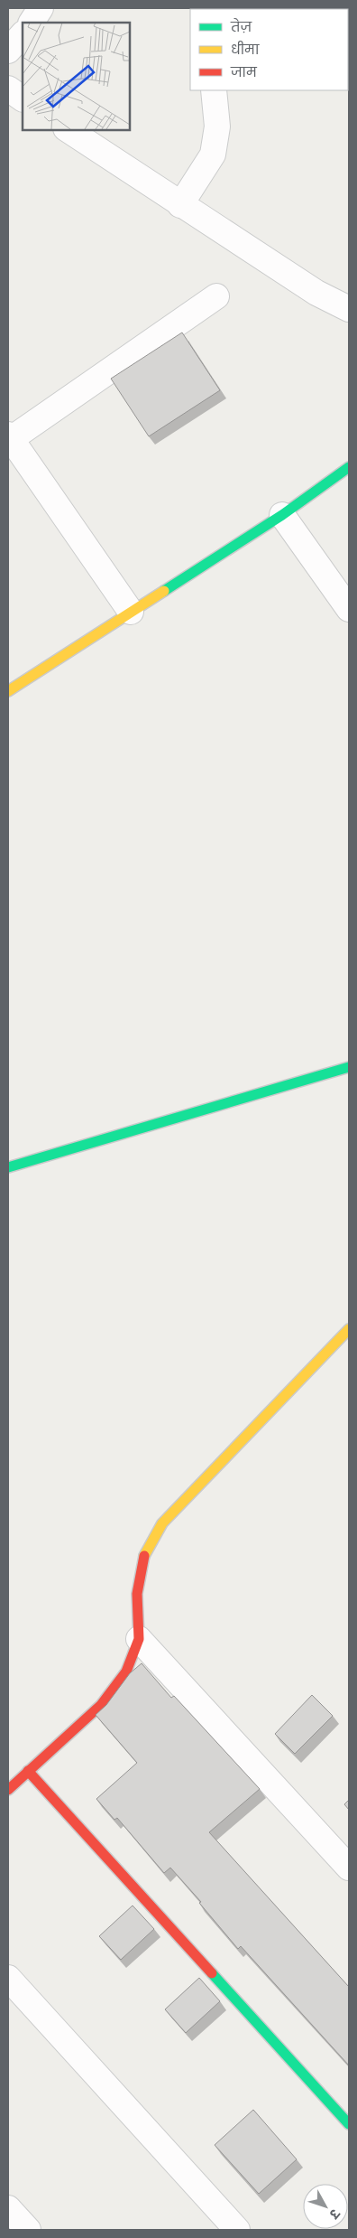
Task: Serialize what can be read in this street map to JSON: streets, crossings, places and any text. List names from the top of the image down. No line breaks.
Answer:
{"legend":["तेज़","धीमा","जाम"],"north":"bottom right"}
